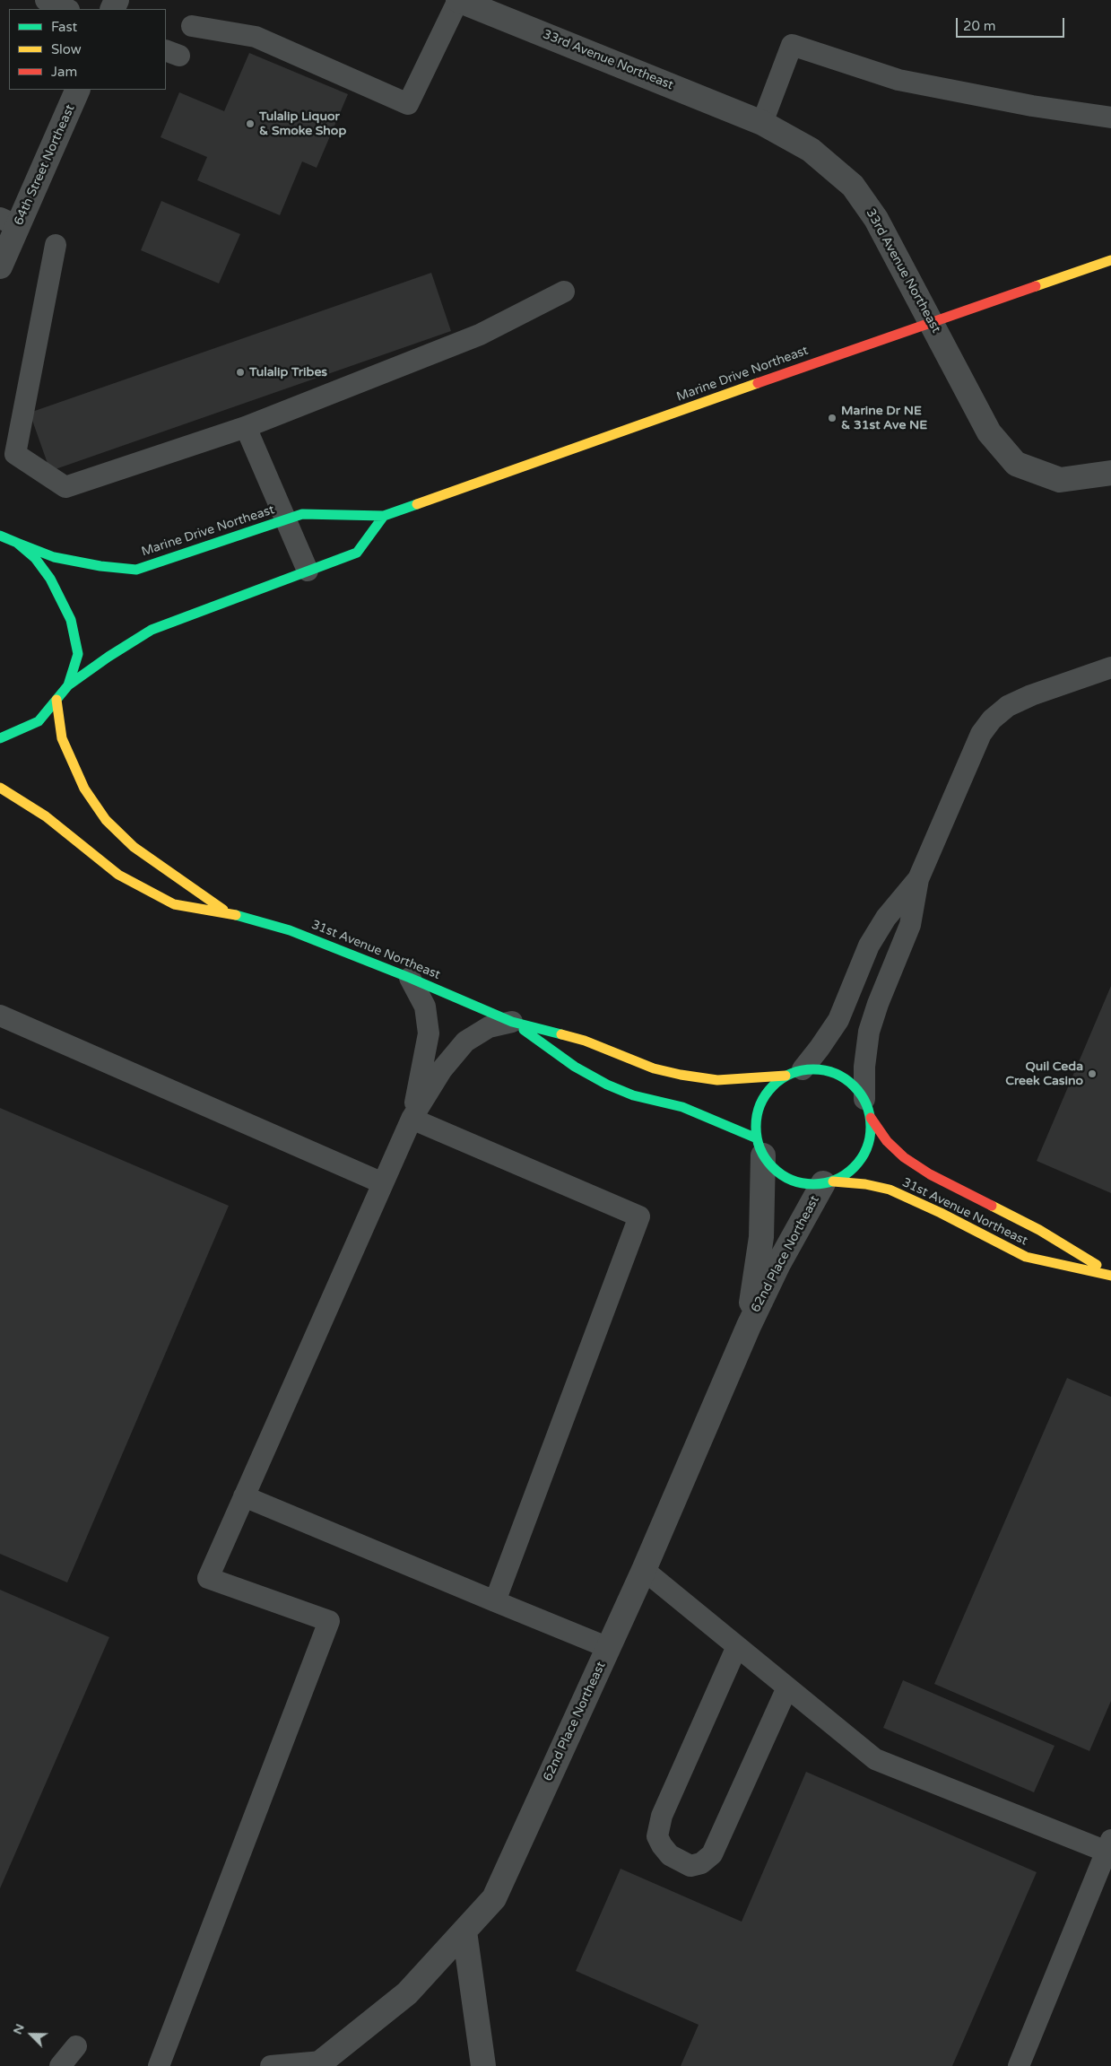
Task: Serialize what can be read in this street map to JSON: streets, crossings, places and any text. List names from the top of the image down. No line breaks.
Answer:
{"streets":{"street":["33rd Avenue Northeast","64th Street Northeast","Marine Drive Northeast","31st Avenue Northeast","62nd Place Northeast"]},"crossings":[["33rd Avenue Northeast","Marine Drive Northeast"],["31st Avenue Northeast","62nd Place Northeast"]],"places":["Tulalip Liquor & Smoke Shop","Tulalip Tribes","Marine Dr NE & 31st Ave NE","Quil Ceda Creek Casino"],"legend":["Fast","Slow","Jam"],"scale_bar":"20 m","north":"top left"}
